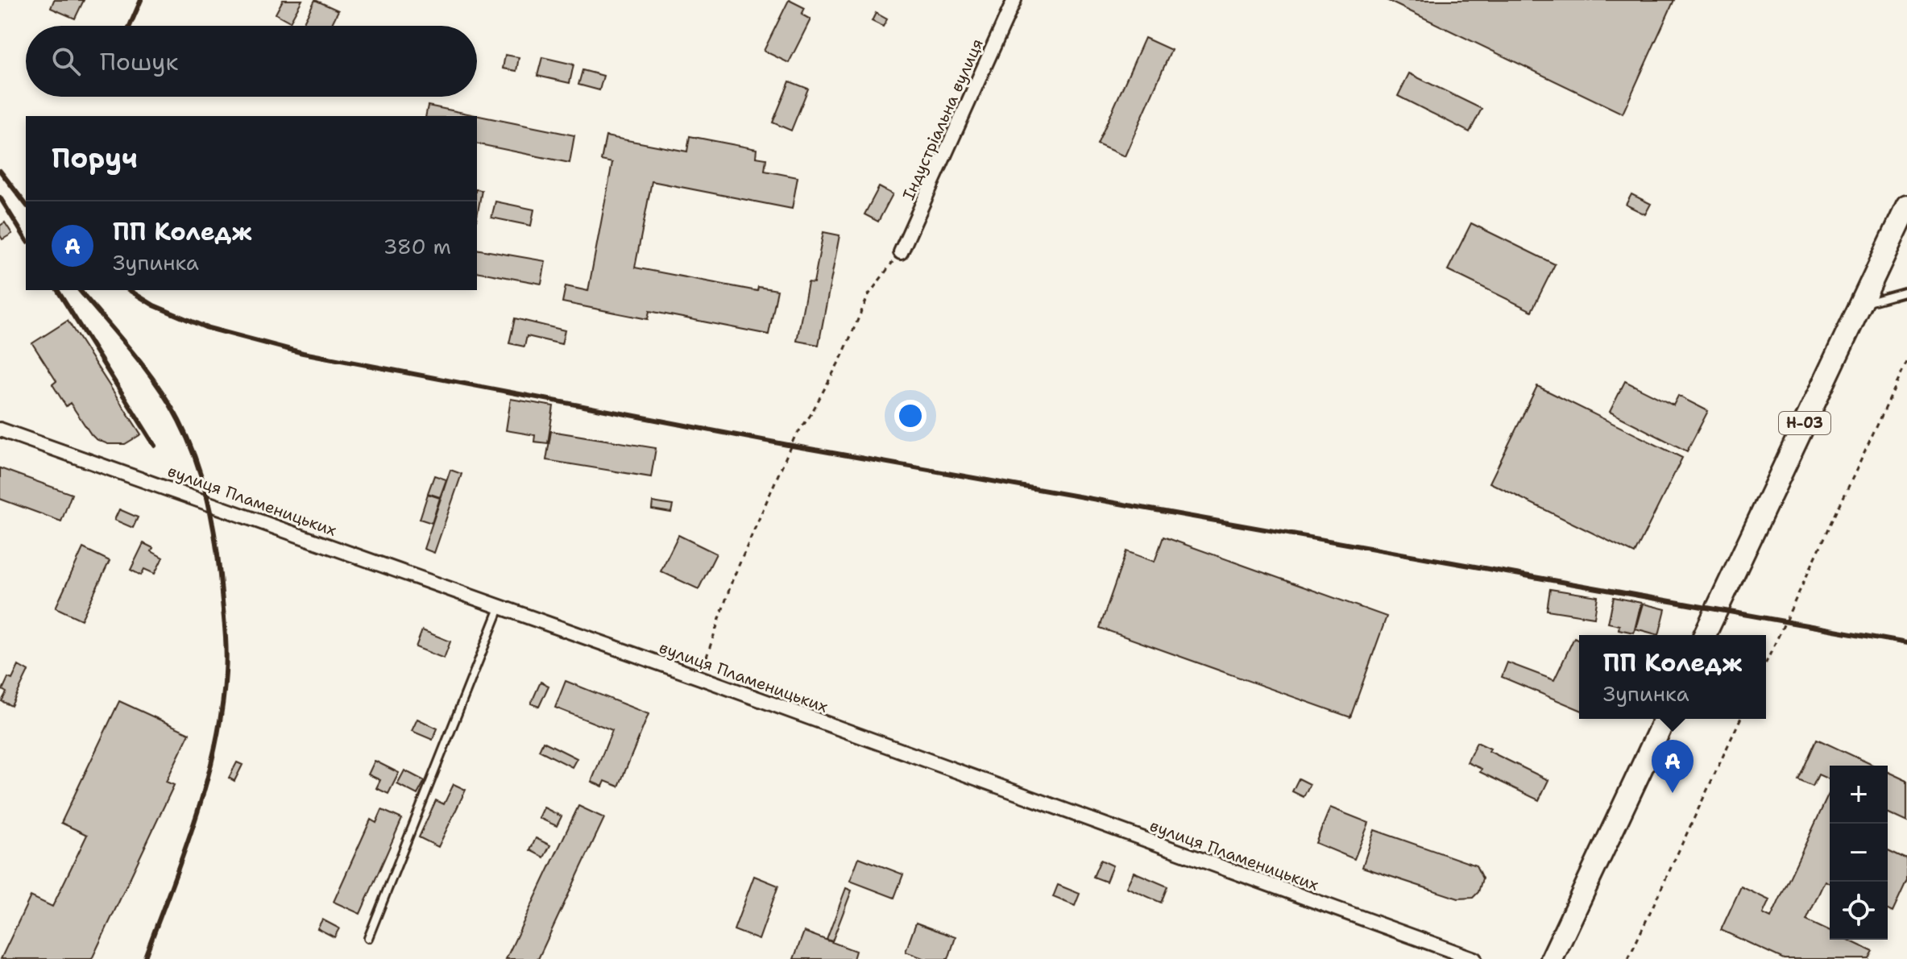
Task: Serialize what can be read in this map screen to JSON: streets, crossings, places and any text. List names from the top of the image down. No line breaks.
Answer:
{"streets":{"main road":["Н-03"],"street":["Індустріальна вулиця","вулиця Пламеницьких"]},"page":{"search":"Пошук","heading":"Поруч","list":[{"mark":"A","name":"ПП Коледж","note":"Зупинка","value":"380 m"}],"popup":["ПП Коледж","Зупинка"],"pins":"A","map_buttons":["+","−"]}}
